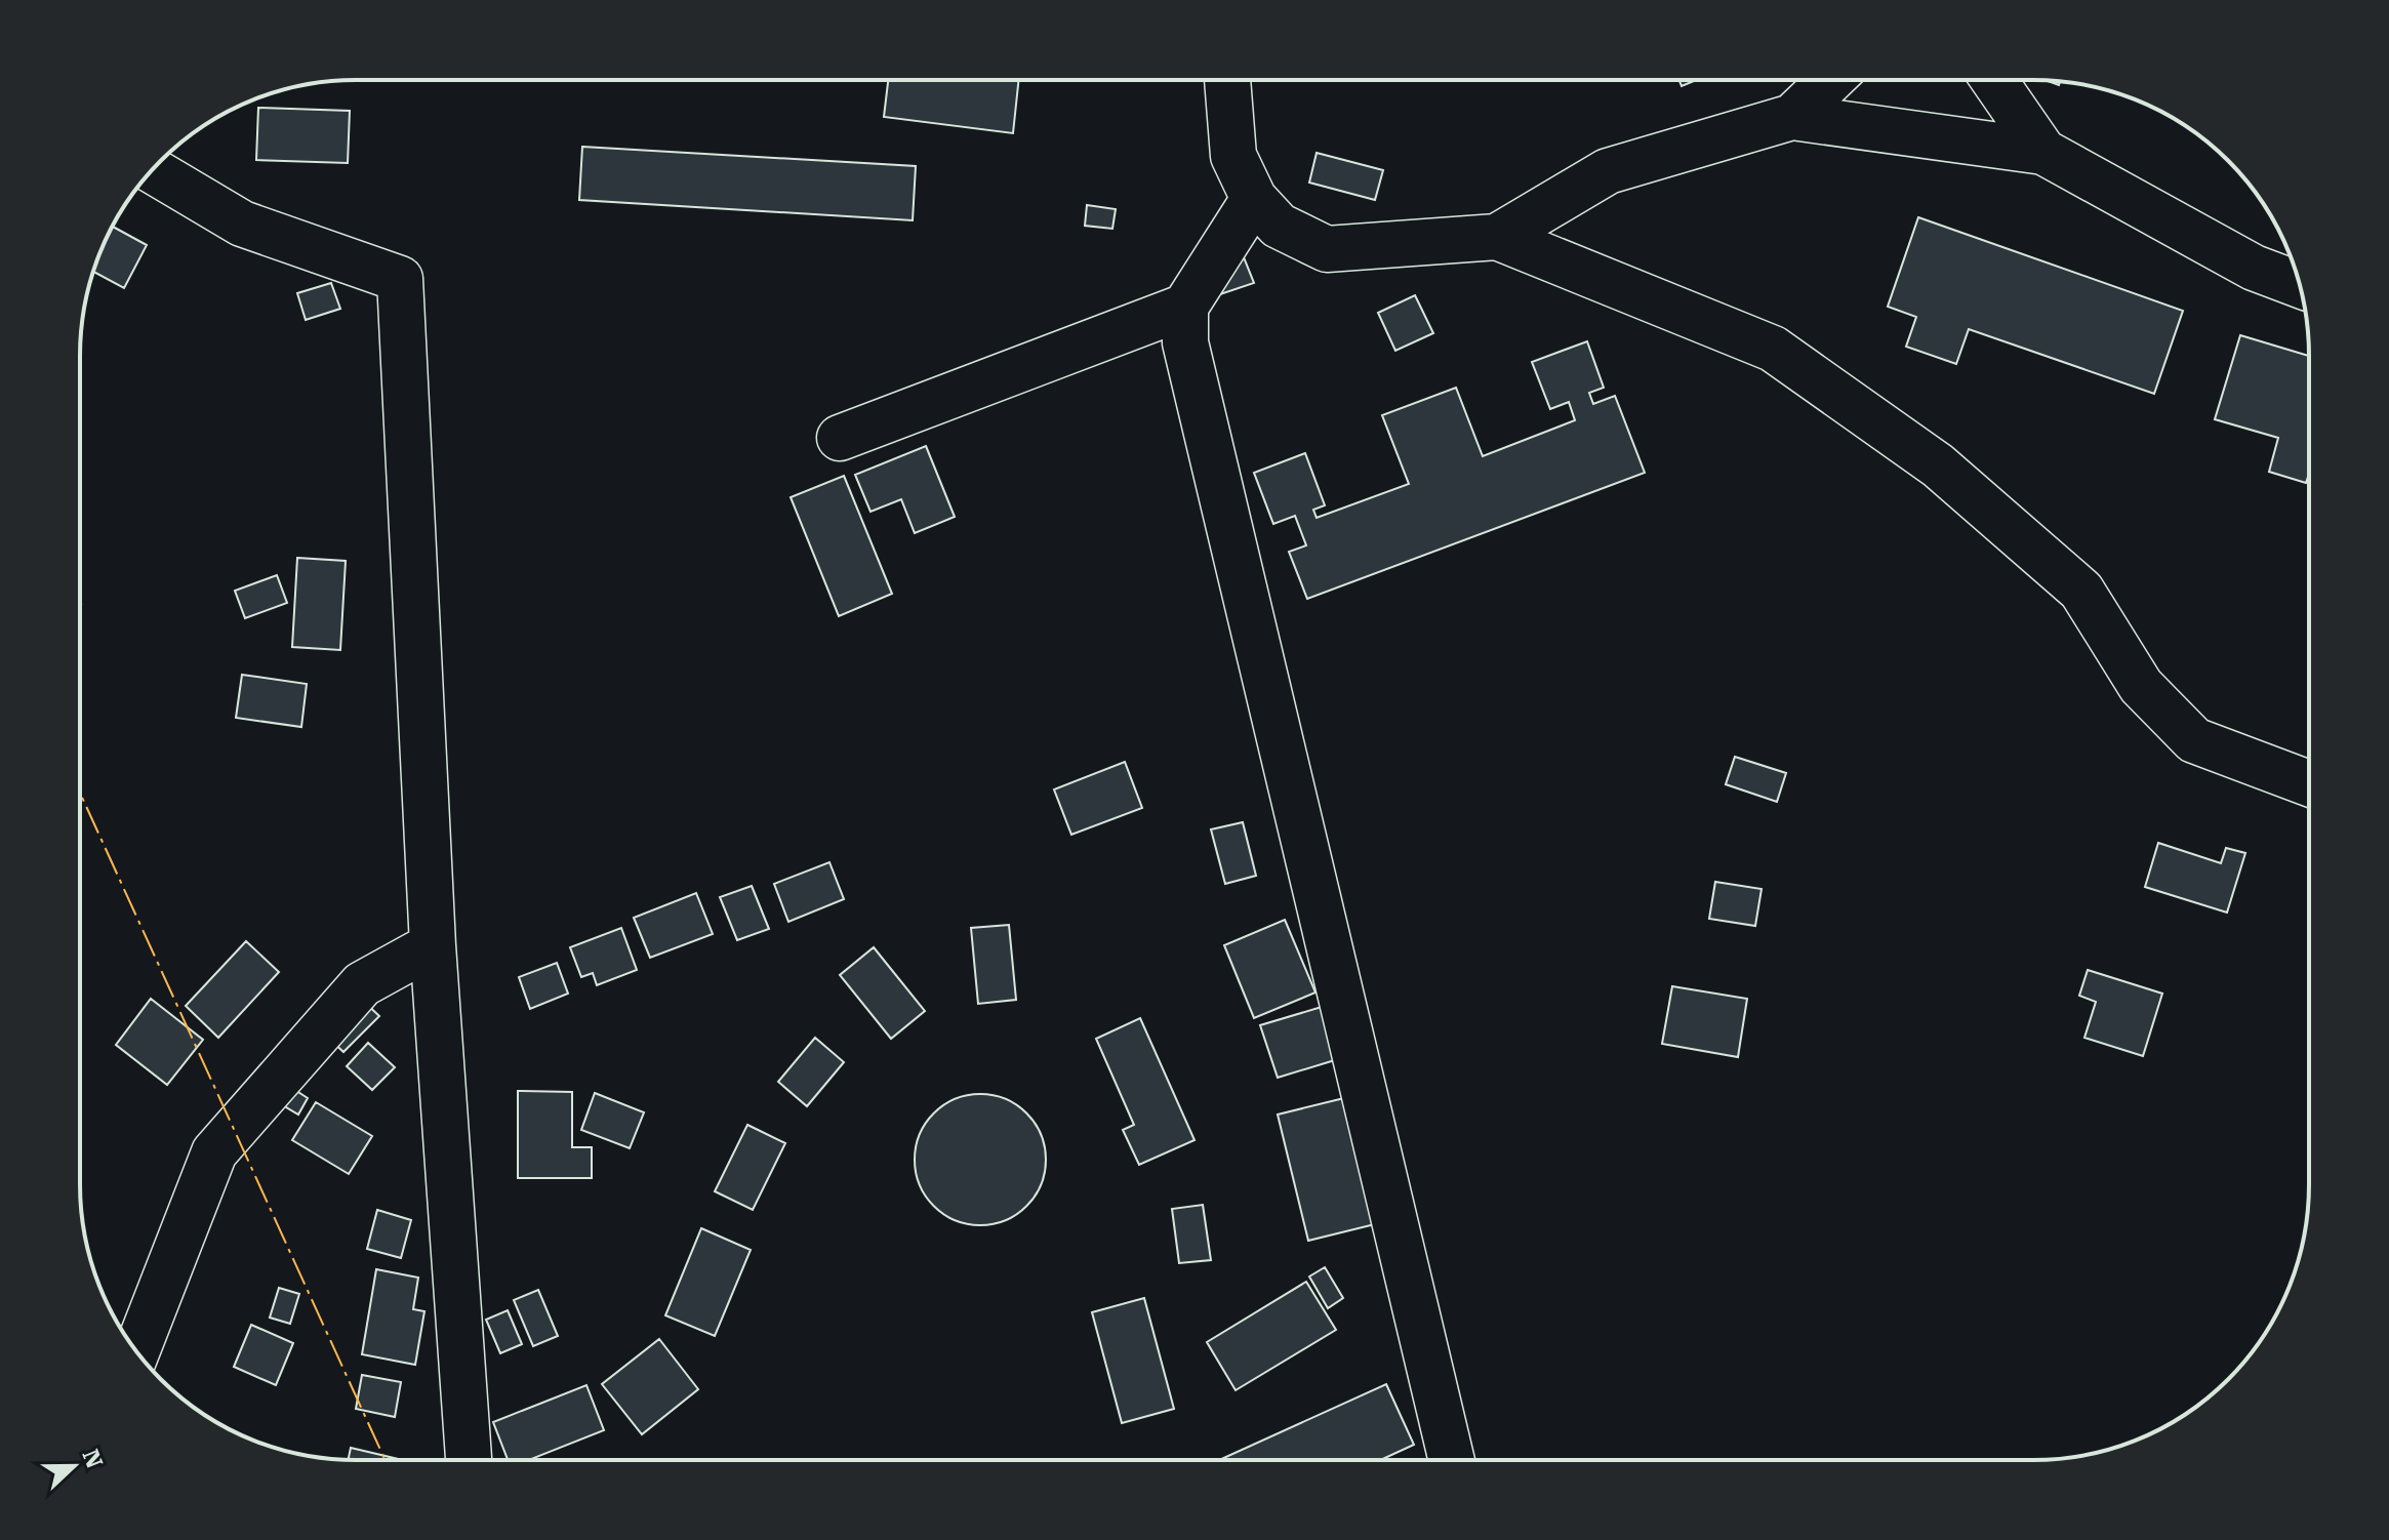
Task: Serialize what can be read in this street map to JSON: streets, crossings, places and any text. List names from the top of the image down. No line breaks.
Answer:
{"north":"right"}
